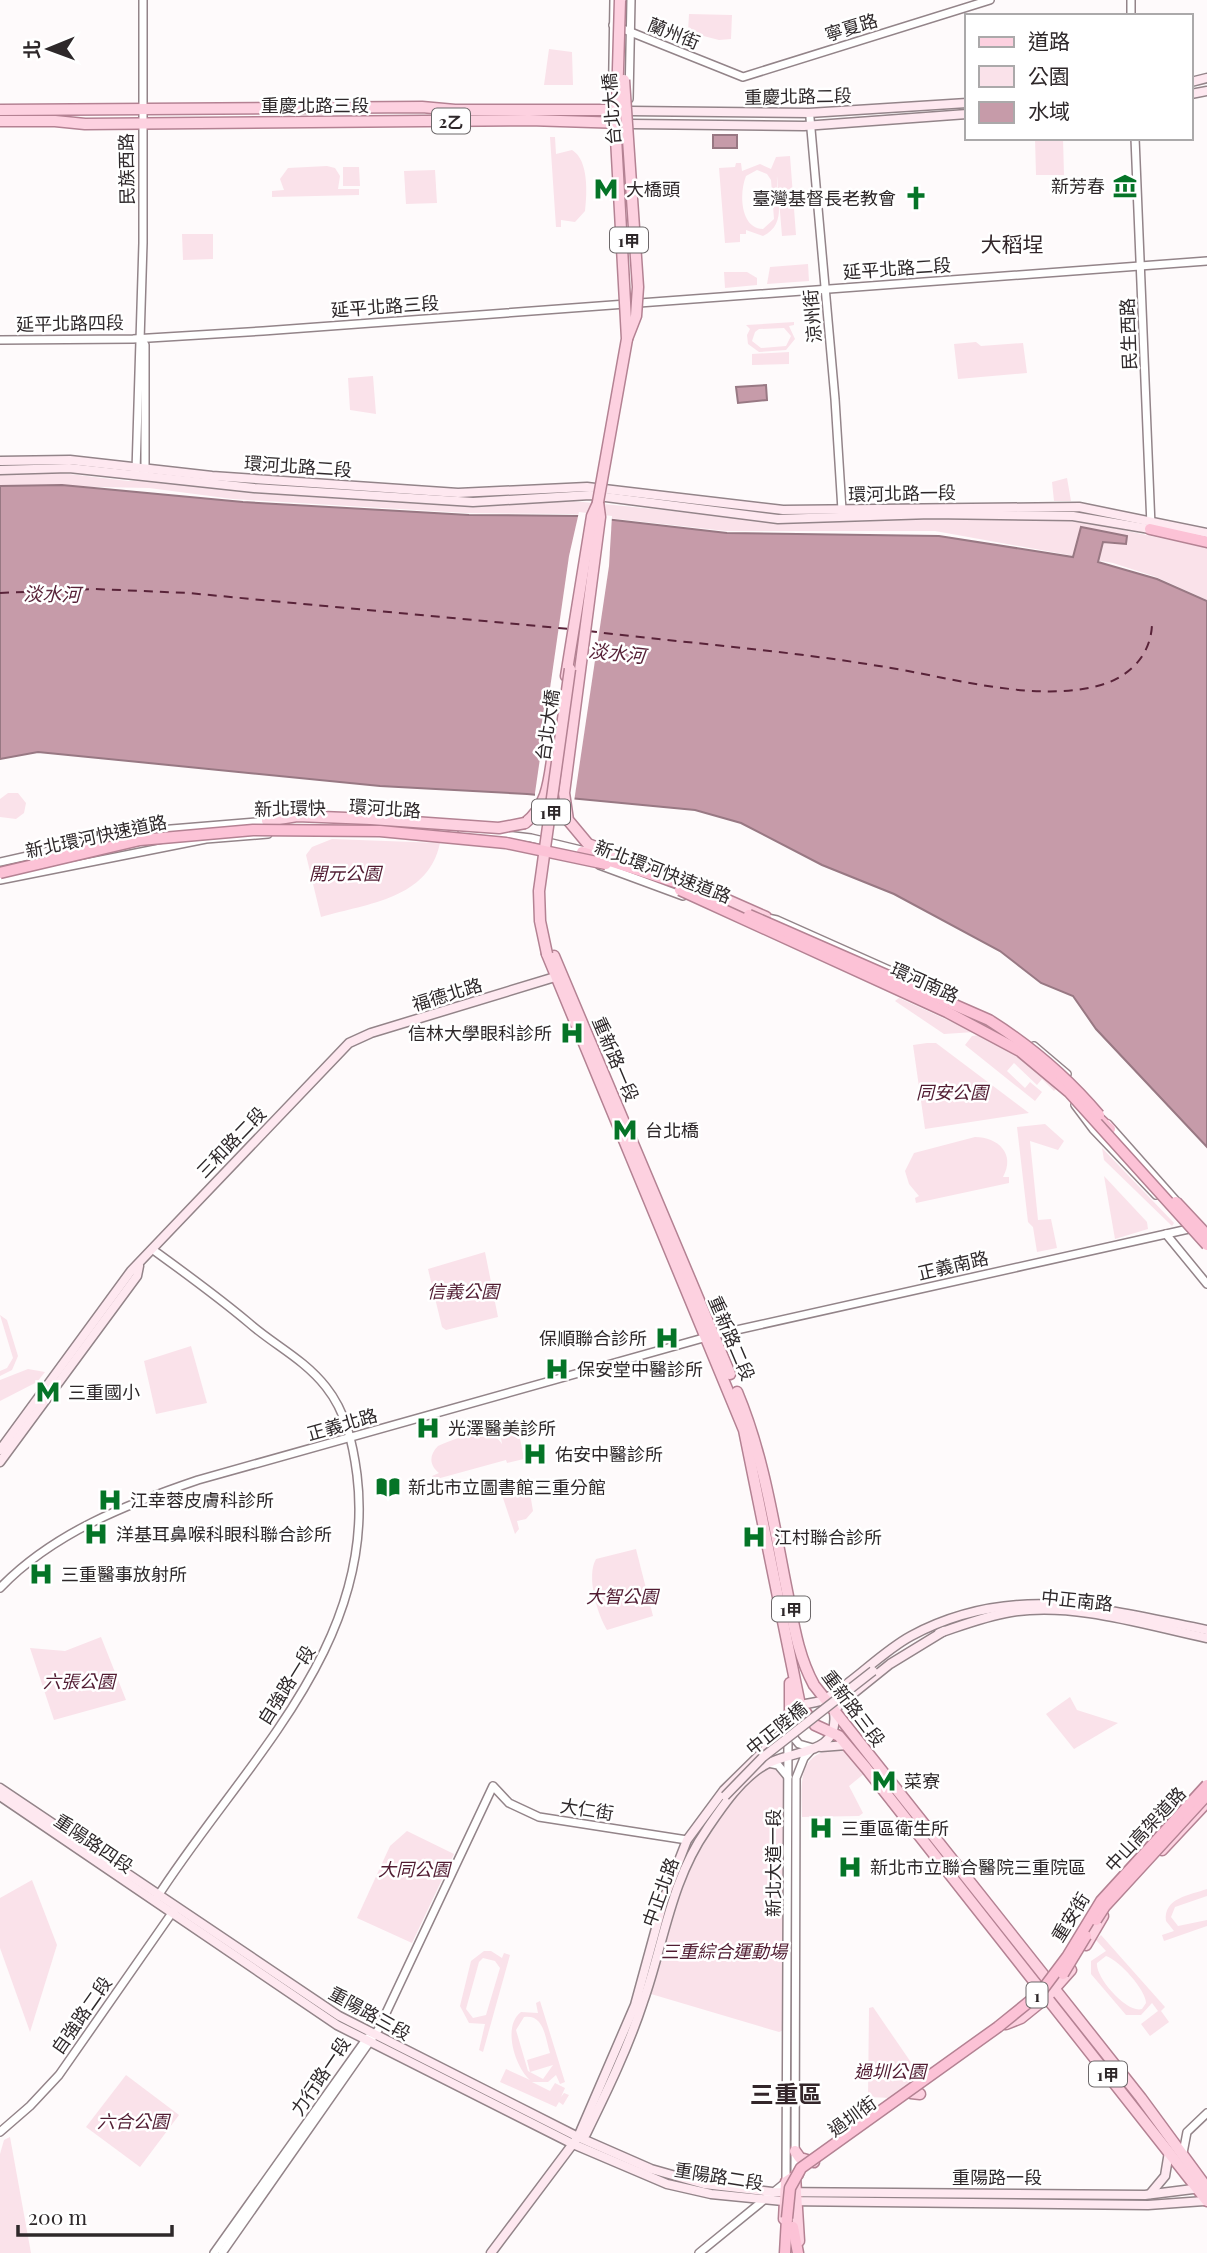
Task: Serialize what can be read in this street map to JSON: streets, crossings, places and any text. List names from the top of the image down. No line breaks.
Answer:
{"streets":{"highway":["新北環快","新北環河快速道路","中山高架道路","1"],"main road":["重慶北路二段","重慶北路三段","台北大橋","2乙","1甲","環河北路二段","環河北路一段","福德北路","重新路一段","三和路二段","重新路二段","中正南路","重新路三段","中正陸橋","重陽路四段","新北大道一段","中正北路","重安街","重陽路三段","過圳街","重陽路二段","重陽路一段"],"street":["寧夏路","蘭州街","民族西路","延平北路二段","延平北路三段","涼州街","延平北路四段","民生西路","環河北路","環河南路","正義南路","正義北路","自強路一段","大仁街","自強路二段","力行路一段"]},"crossings":[["寧夏路","蘭州街"],["重慶北路二段","重慶北路三段"],["重慶北路二段","1甲"],["重慶北路二段","涼州街"],["重慶北路三段","民族西路"],["重慶北路三段","1甲"],["台北大橋","1甲"],["台北大橋","環河北路二段"],["台北大橋","環河北路一段"],["台北大橋","重新路一段"],["民族西路","延平北路三段"],["民族西路","延平北路四段"],["民族西路","環河北路二段"],["1甲","重新路三段"],["1甲","重安街"],["1甲","過圳街"],["1甲","重陽路一段"],["延平北路二段","延平北路三段"],["延平北路二段","涼州街"],["延平北路二段","民生西路"],["延平北路三段","延平北路四段"],["涼州街","環河北路一段"],["民生西路","環河北路一段"],["環河北路二段","環河北路一段"],["新北環快","環河北路"],["新北環快","新北環河快速道路"],["環河北路","環河南路"],["新北環河快速道路","環河南路"],["新北環河快速道路","正義南路"],["環河南路","正義南路"],["福德北路","重新路一段"],["福德北路","三和路二段"],["重新路一段","重新路二段"],["三和路二段","自強路一段"],["正義南路","重新路二段"],["正義南路","正義北路"],["重新路二段","正義北路"],["重新路二段","重新路三段"],["正義北路","自強路一段"],["中正南路","重新路三段"],["中正南路","中正陸橋"],["自強路一段","重陽路四段"],["自強路一段","重陽路三段"],["重新路三段","中正北路"],["重新路三段","重安街"],["重新路三段","過圳街"],["中正陸橋","中正北路"],["大仁街","中正北路"],["大仁街","重陽路三段"],["大仁街","力行路一段"],["中山高架道路","新北大道一段"],["重陽路四段","重陽路三段"],["重陽路四段","自強路二段"],["新北大道一段","中正北路"],["新北大道一段","過圳街"],["新北大道一段","重陽路二段"],["新北大道一段","重陽路一段"],["中正北路","重陽路三段"],["中正北路","重陽路二段"],["重安街","過圳街"],["重陽路三段","自強路二段"],["重陽路三段","力行路一段"],["重陽路三段","重陽路二段"],["過圳街","重陽路二段"],["過圳街","重陽路一段"],["重陽路二段","重陽路一段"]],"districts":["大稻埕","三重區"],"water":["淡水河"],"parks":["開元公園","同安公園","信義公園","大智公園","六張公園","大同公園","三重綜合運動場","過圳公園","六合公園"],"places":{"museum":["新芳春"],"metro station":["大橋頭","台北橋","三重國小","菜寮"],"church":["臺灣基督長老教會"],"hospital":["信林大學眼科診所","保順聯合診所","保安堂中醫診所","光澤醫美診所","佑安中醫診所","江幸蓉皮膚科診所","洋基耳鼻喉科眼科聯合診所","江村聯合診所","三重醫事放射所","三重區衛生所","新北市立聯合醫院三重院區"],"library":["新北市立圖書館三重分館"]},"legend":["道路","公園","水域"],"scale_bar":"200 m","north":"left"}
